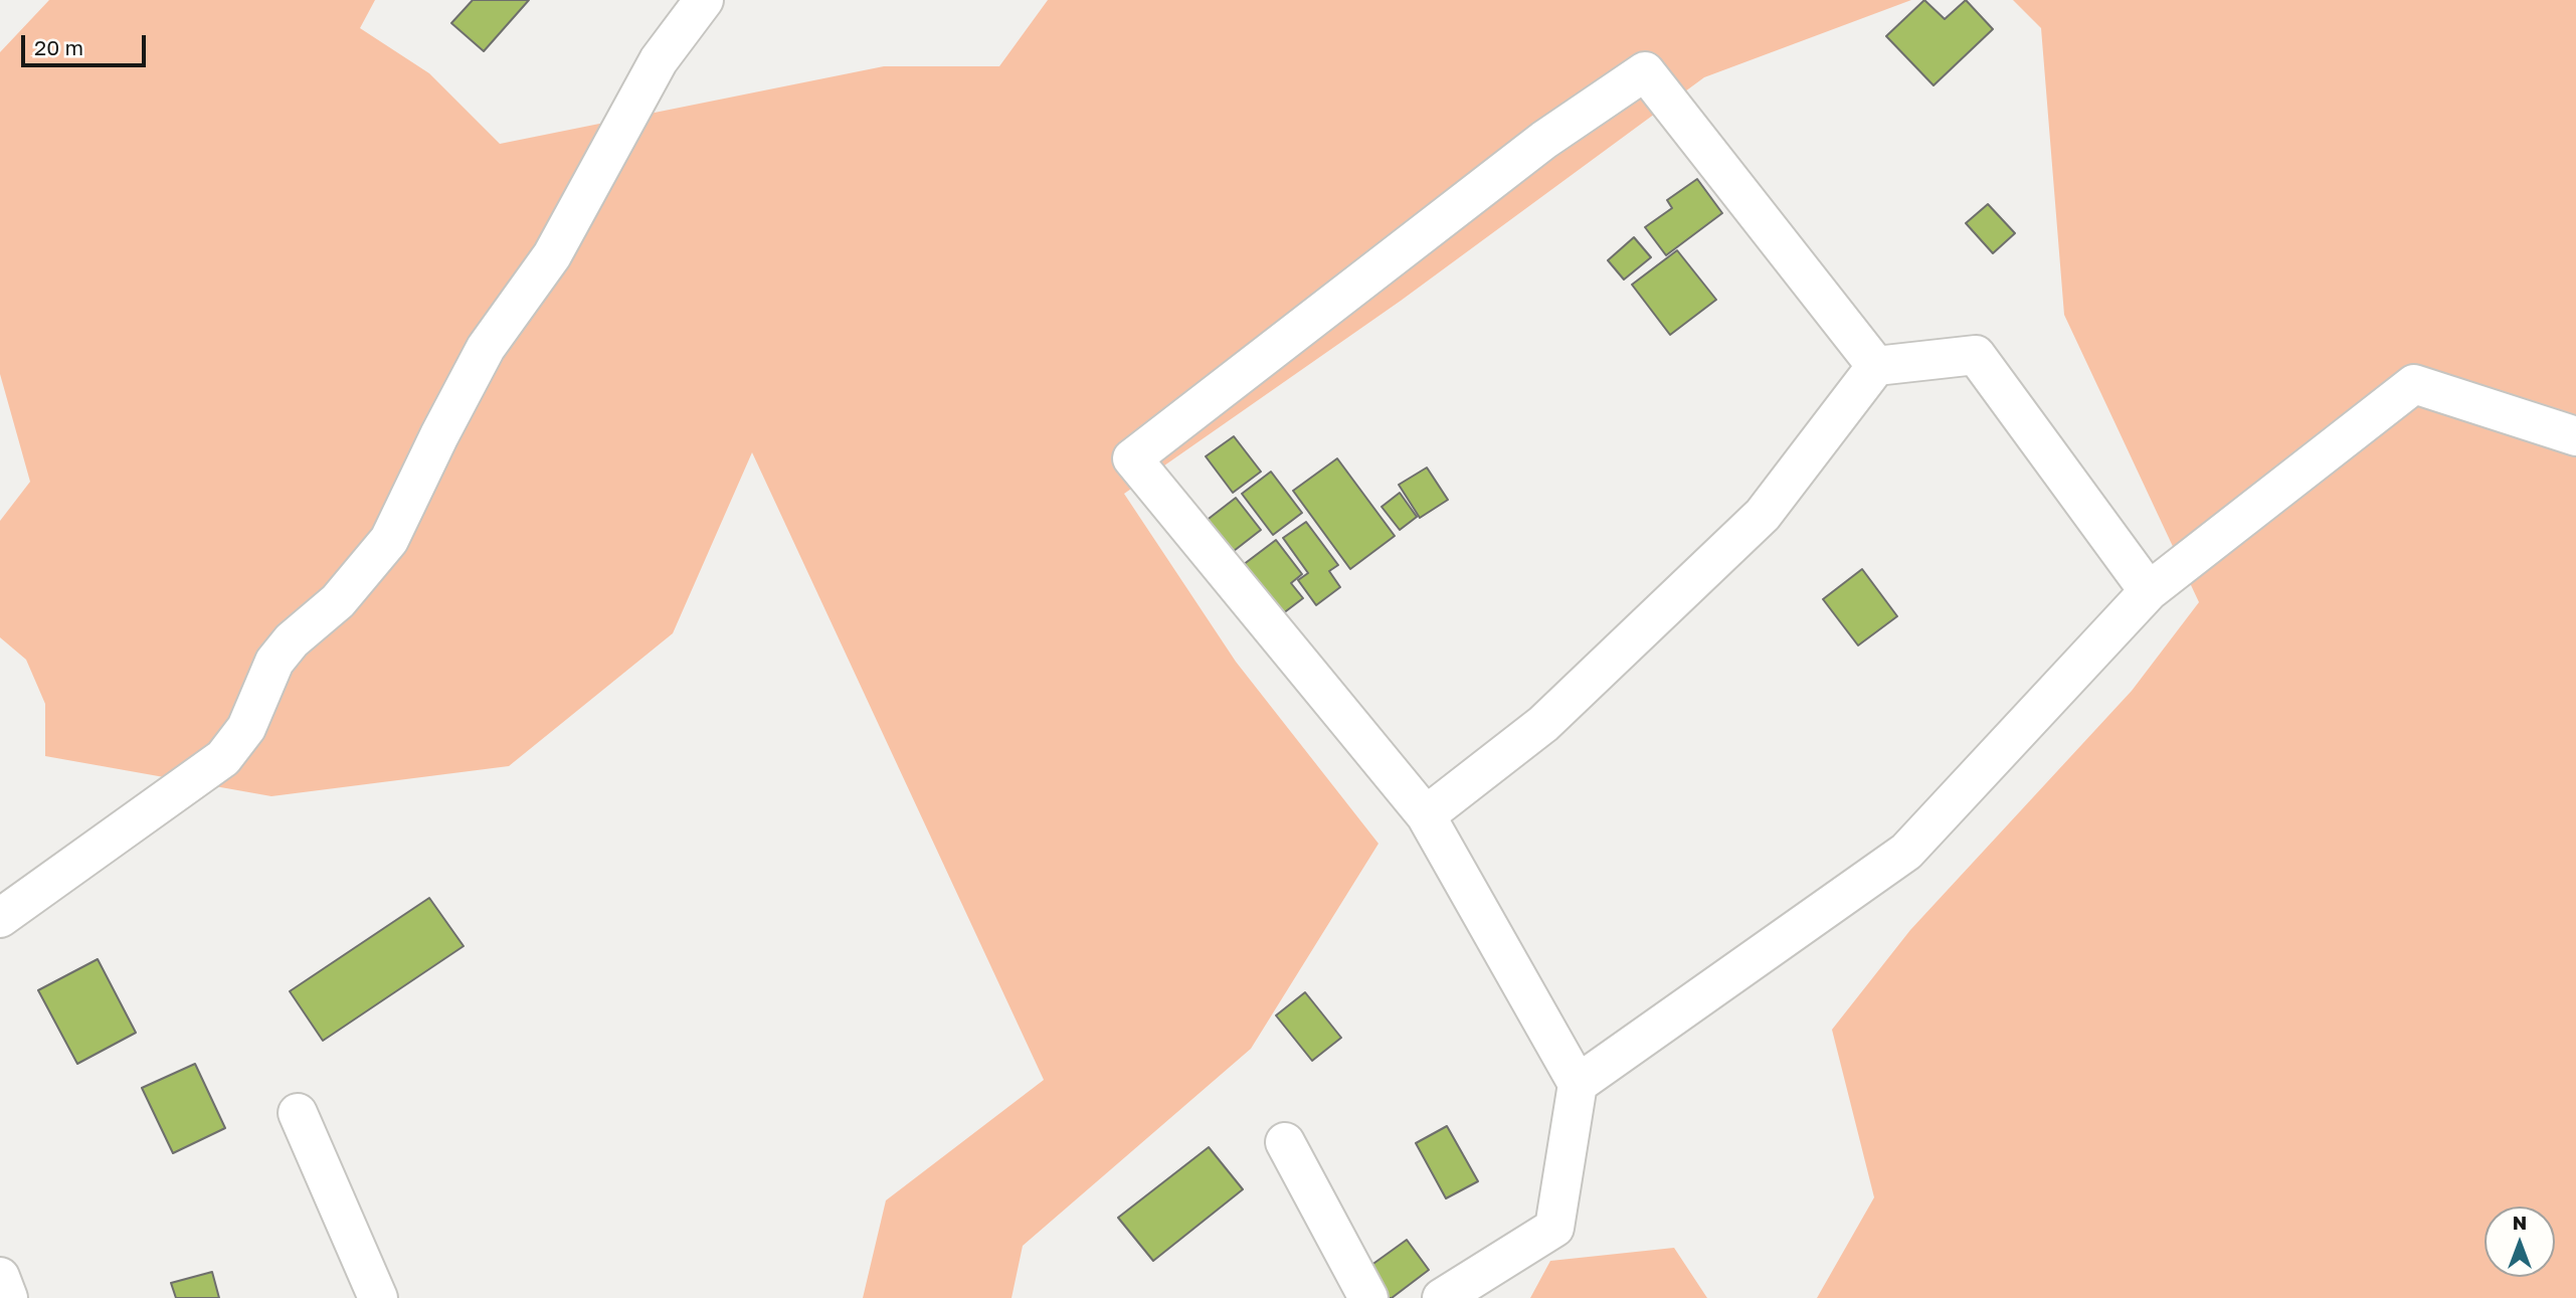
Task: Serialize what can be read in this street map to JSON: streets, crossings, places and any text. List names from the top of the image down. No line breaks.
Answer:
{"scale_bar":"20 m","north":"top"}
